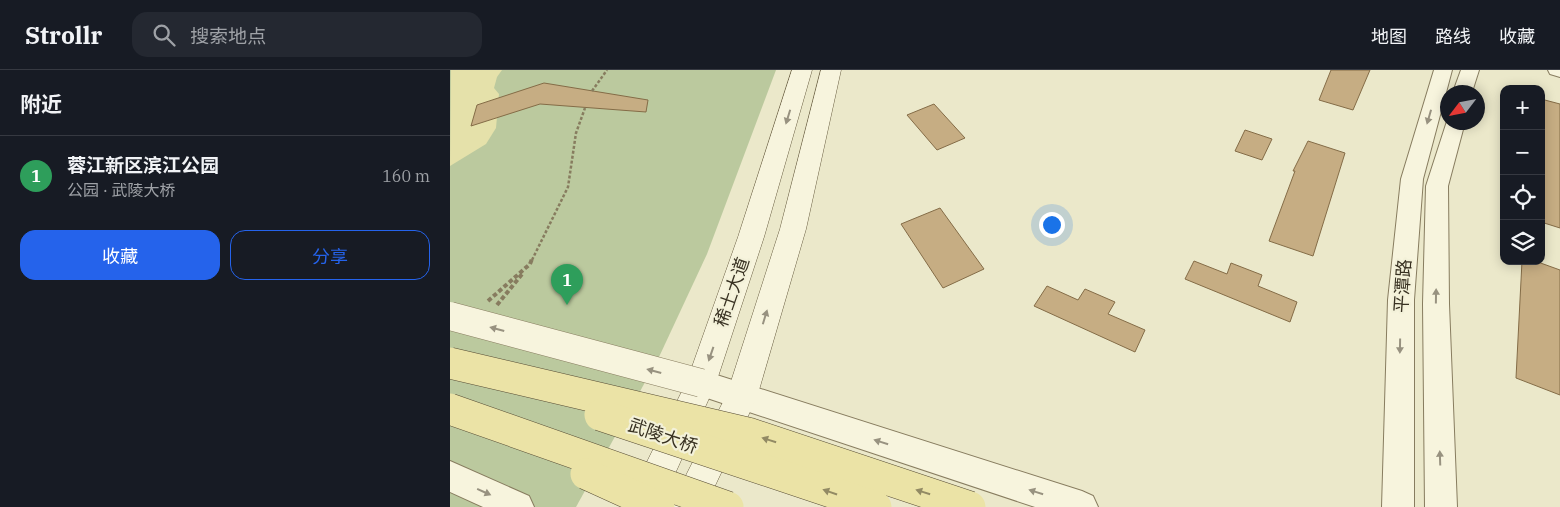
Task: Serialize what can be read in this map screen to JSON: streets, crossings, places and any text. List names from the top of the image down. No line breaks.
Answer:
{"streets":{"main road":["稀土大道","武陵大桥"],"street":["平潭路"]},"north":"bottom left","page":{"header":"Strollr","search":"搜索地点","nav":["地图","路线","收藏"],"heading":"附近","map_buttons":["+","−"],"list":[{"mark":"1","name":"蓉江新区滨江公园","note":"公园 · 武陵大桥","value":"160 m"}],"buttons":["收藏","分享"],"pins":"1"}}
